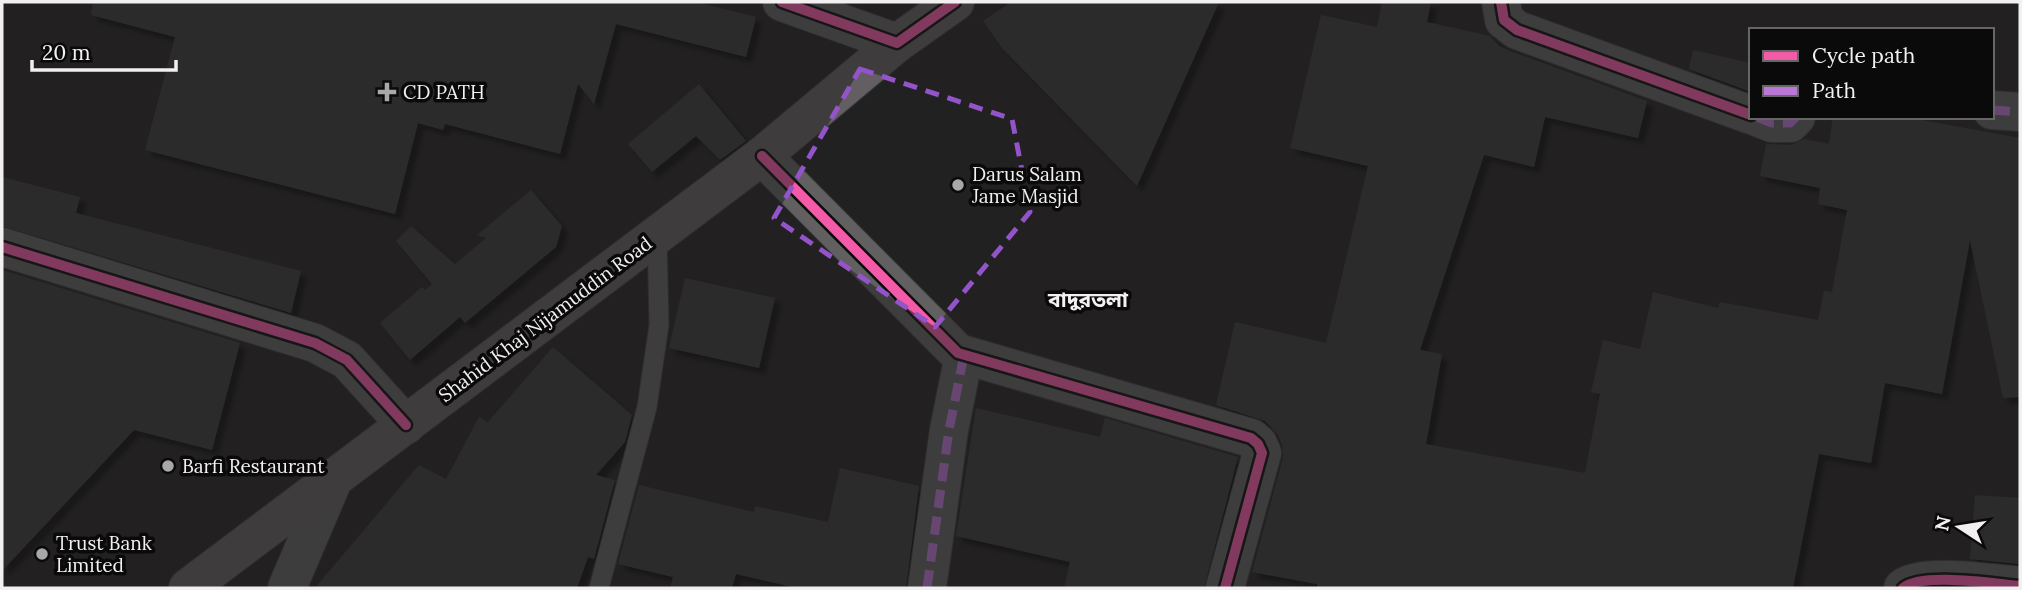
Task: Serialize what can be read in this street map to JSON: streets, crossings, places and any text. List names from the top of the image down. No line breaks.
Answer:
{"streets":{"main road":["Shahid Khaj Nijamuddin Road"]},"districts":["বাদুরতলা"],"places":{"health":["CD PATH"],"other":["Darus Salam Jame Masjid","Barfi Restaurant","Trust Bank Limited"]},"legend":["Cycle path","Path"],"scale_bar":"20 m","north":"left"}
